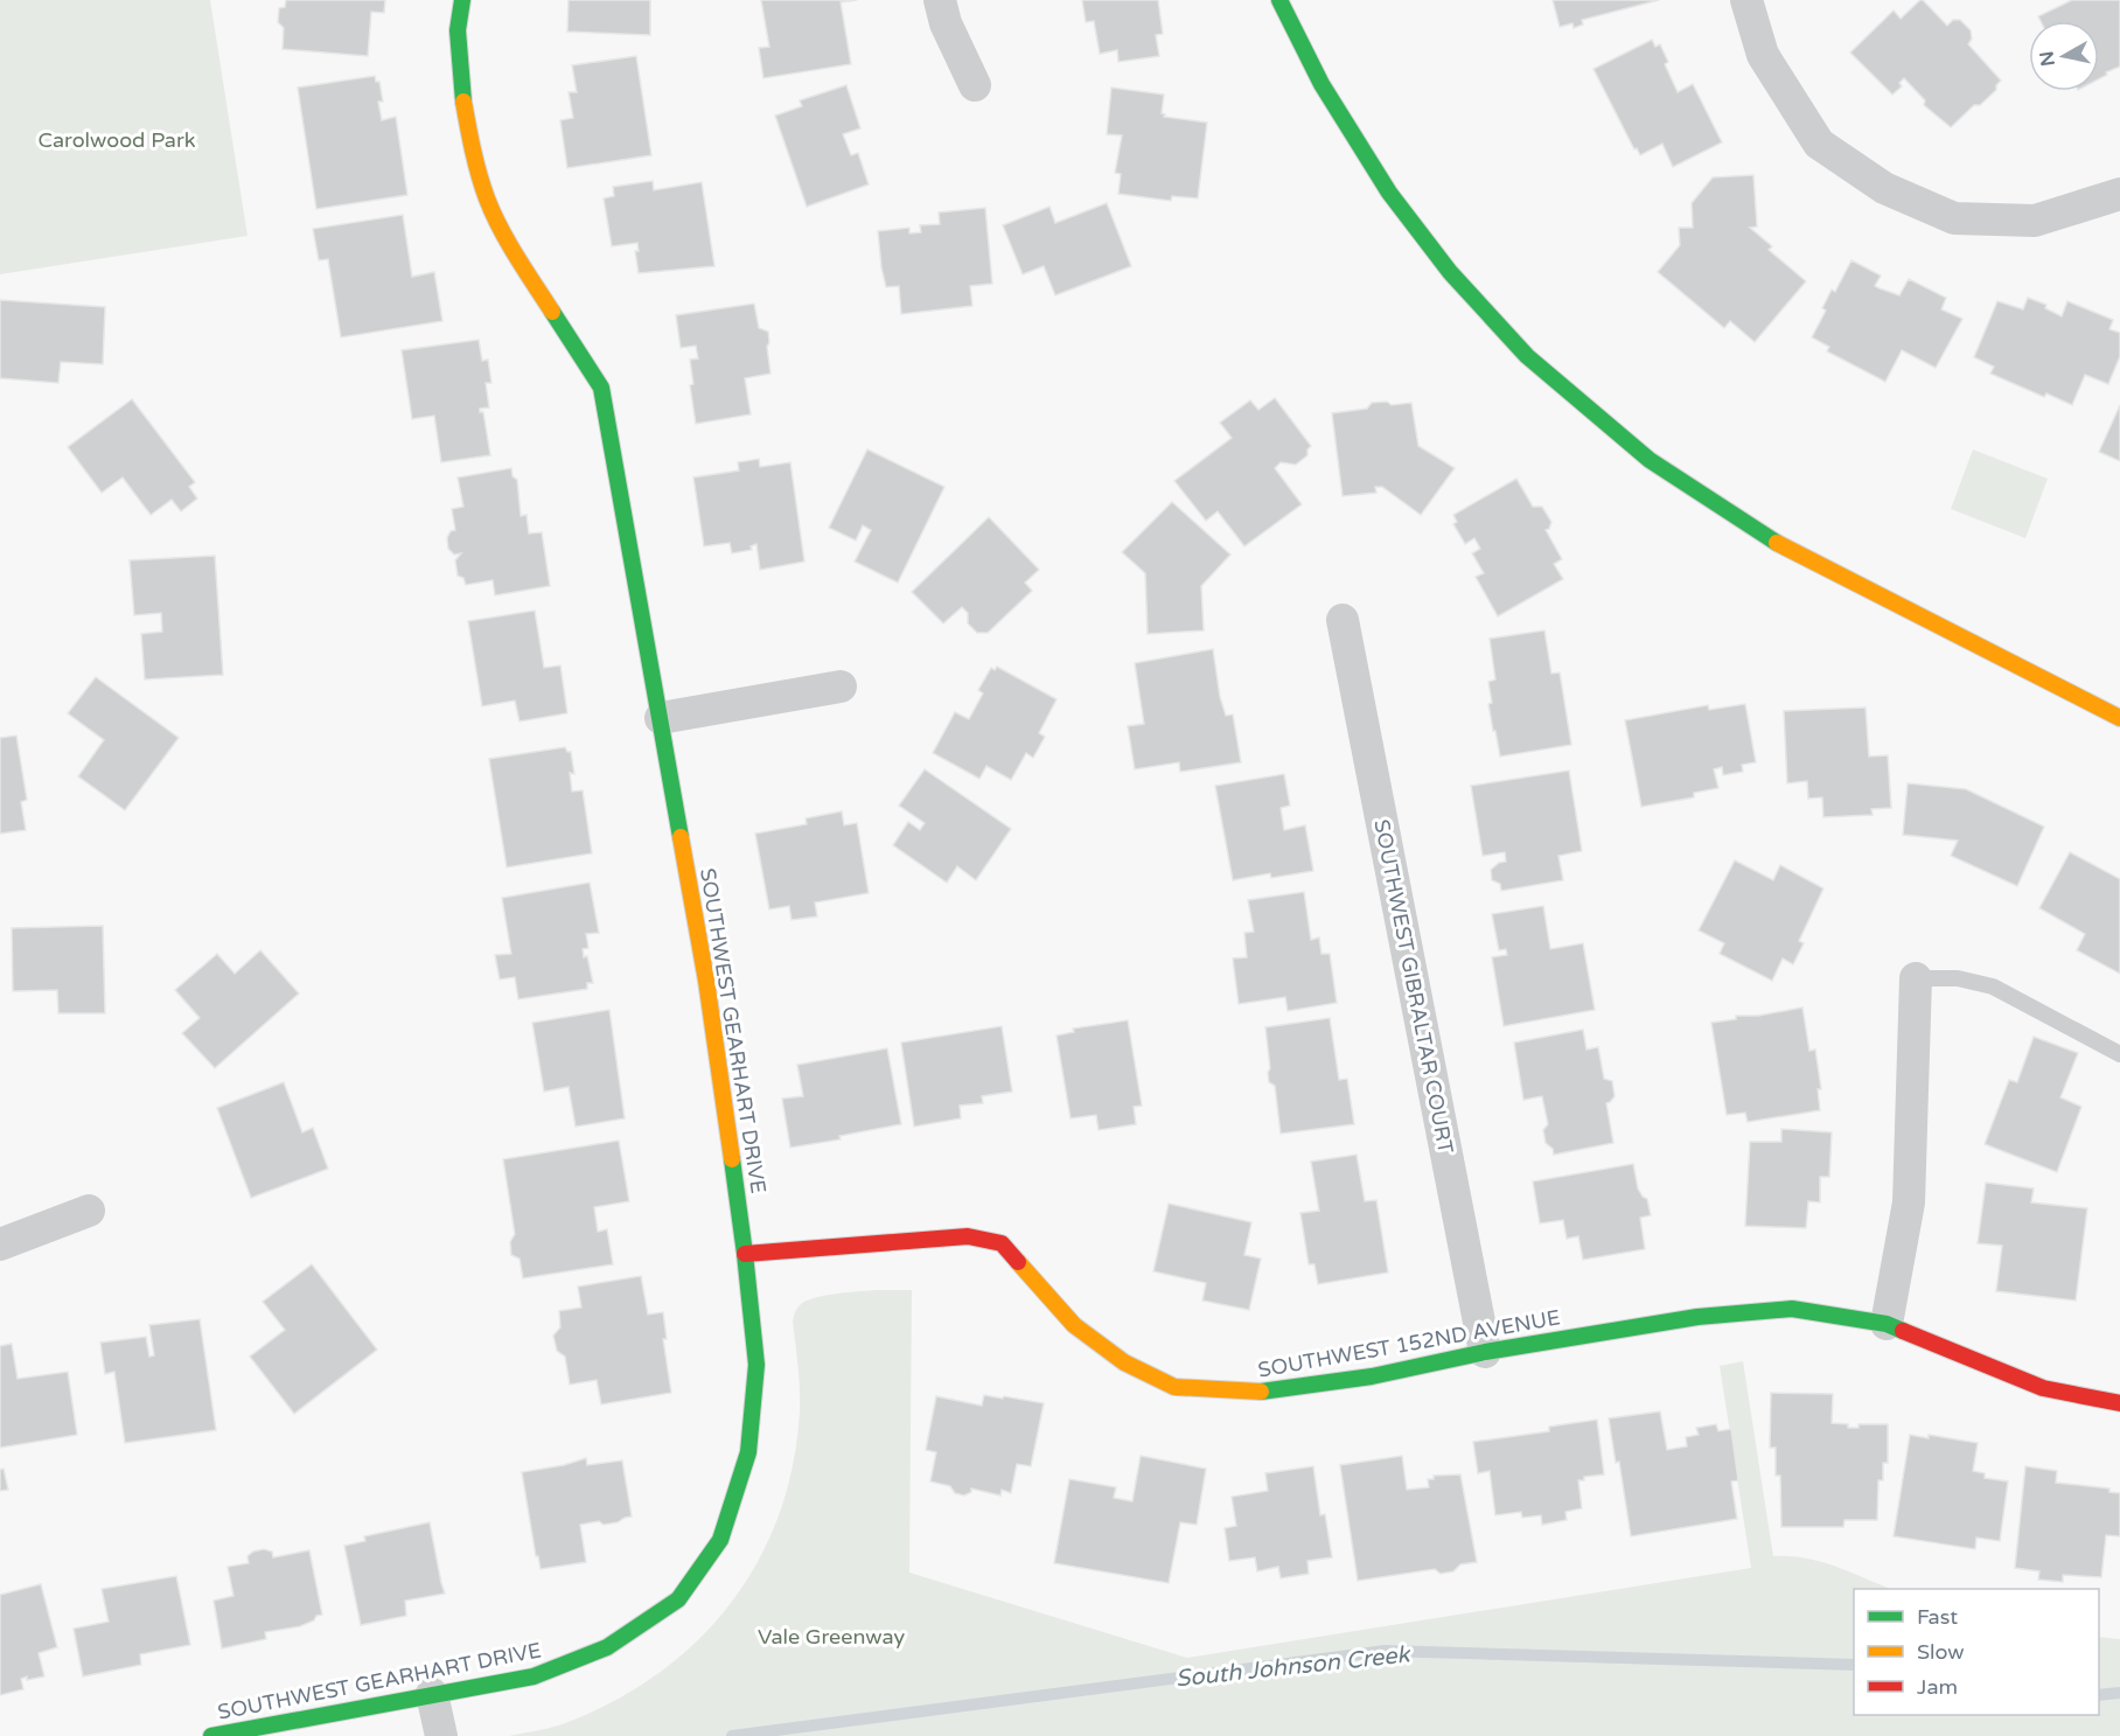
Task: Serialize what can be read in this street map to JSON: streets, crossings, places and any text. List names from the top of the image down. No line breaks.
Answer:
{"streets":{"street":["SOUTHWEST GIBRALTAR COURT","SOUTHWEST GEARHART DRIVE","SOUTHWEST 152ND AVENUE"]},"crossings":[["SOUTHWEST GIBRALTAR COURT","SOUTHWEST 152ND AVENUE"],["SOUTHWEST GEARHART DRIVE","SOUTHWEST 152ND AVENUE"]],"water":["South Johnson Creek"],"parks":["Carolwood Park","Vale Greenway"],"legend":["Fast","Slow","Jam"],"north":"left"}
